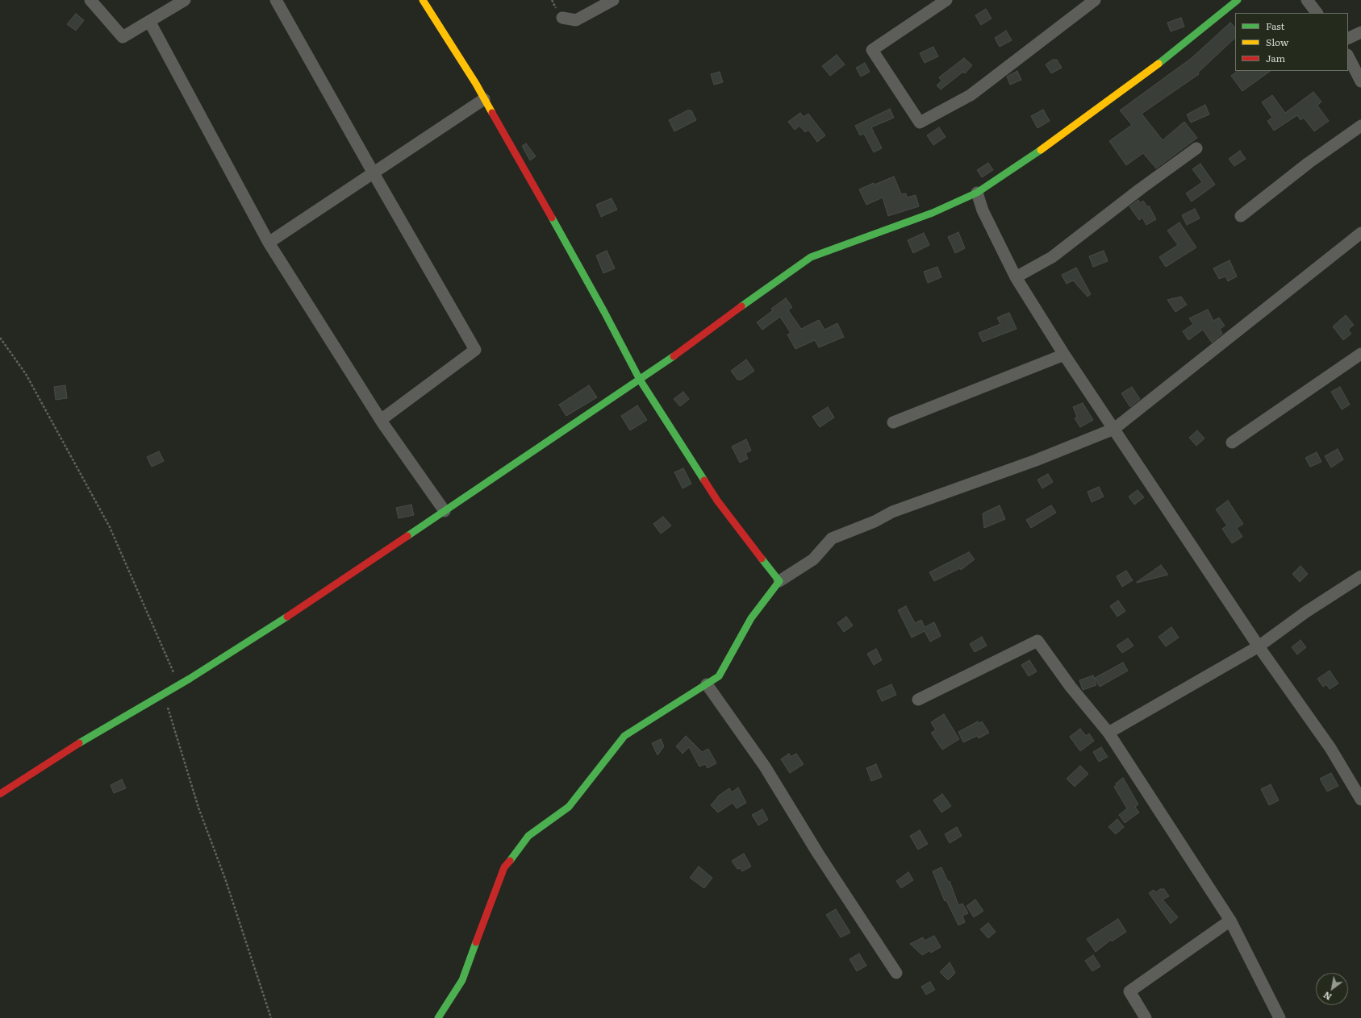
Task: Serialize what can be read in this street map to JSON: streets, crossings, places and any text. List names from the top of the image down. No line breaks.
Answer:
{"legend":["Fast","Slow","Jam"],"north":"bottom left"}
